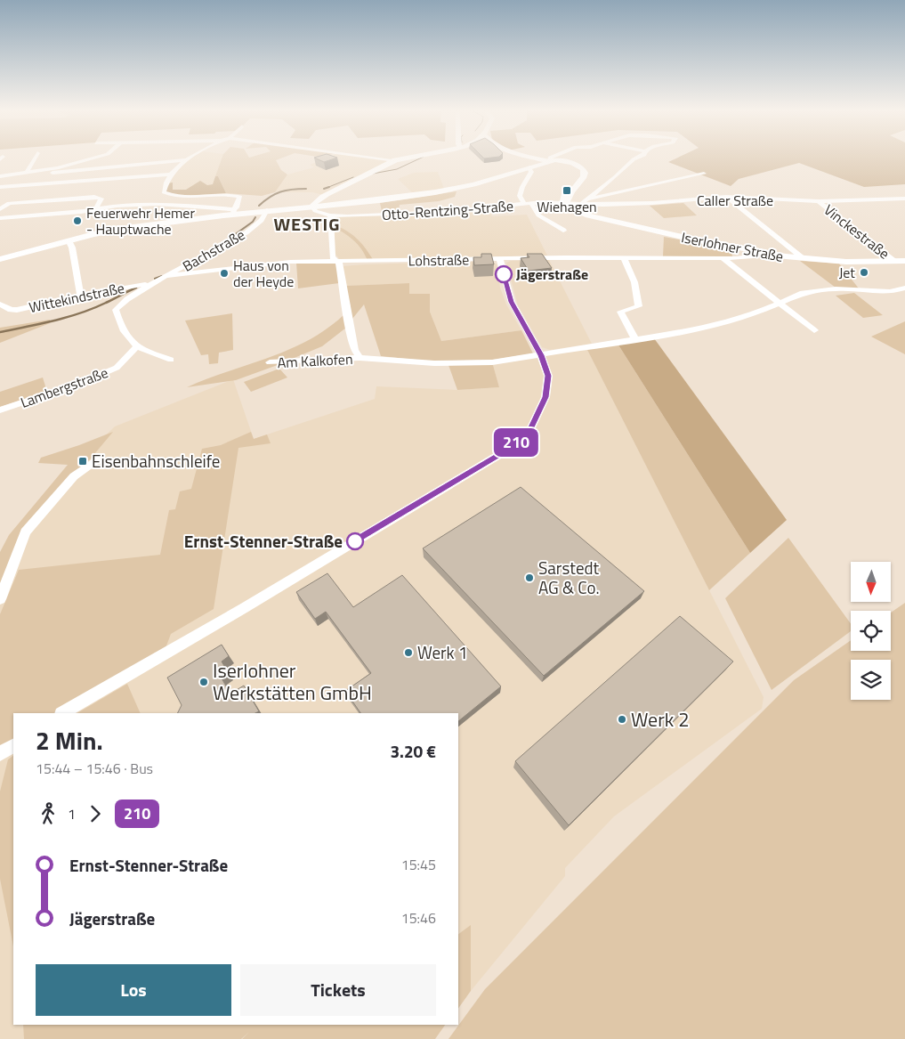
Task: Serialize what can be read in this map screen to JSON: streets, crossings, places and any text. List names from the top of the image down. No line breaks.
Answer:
{"streets":{"main road":["Iserlohner Straße"],"street":["Caller Straße","Otto-Rentzing-Straße","Vinckestraße","Bachstraße","Lohstraße","Wittekindstraße","Am Kalkofen","Lambergstraße"]},"crossings":[["Caller Straße","Otto-Rentzing-Straße"],["Caller Straße","Vinckestraße"],["Caller Straße","Iserlohner Straße"],["Otto-Rentzing-Straße","Iserlohner Straße"],["Vinckestraße","Iserlohner Straße"],["Iserlohner Straße","Lohstraße"],["Bachstraße","Lohstraße"],["Bachstraße","Wittekindstraße"]],"districts":["WESTIG"],"places":{"transit":["Wiehagen","Eisenbahnschleife"],"other":["Feuerwehr Hemer - Hauptwache","Jet","Haus von der Heyde","Jägerstraße","Ernst-Stenner-Straße","Sarstedt AG & Co.","Werk 1","Iserlohner Werkstätten GmbH","Werk 2"]},"lines":["bus line 210"],"north":"bottom","page":{"on_map":"210","heading":["2 Min.","15:44 – 15:46 · Bus","3.20 €"],"legs":["1","210"],"list":[{"name":"Ernst-Stenner-Straße","value":"15:45"},{"name":"Jägerstraße","value":"15:46"}],"buttons":["Los","Tickets"]}}
